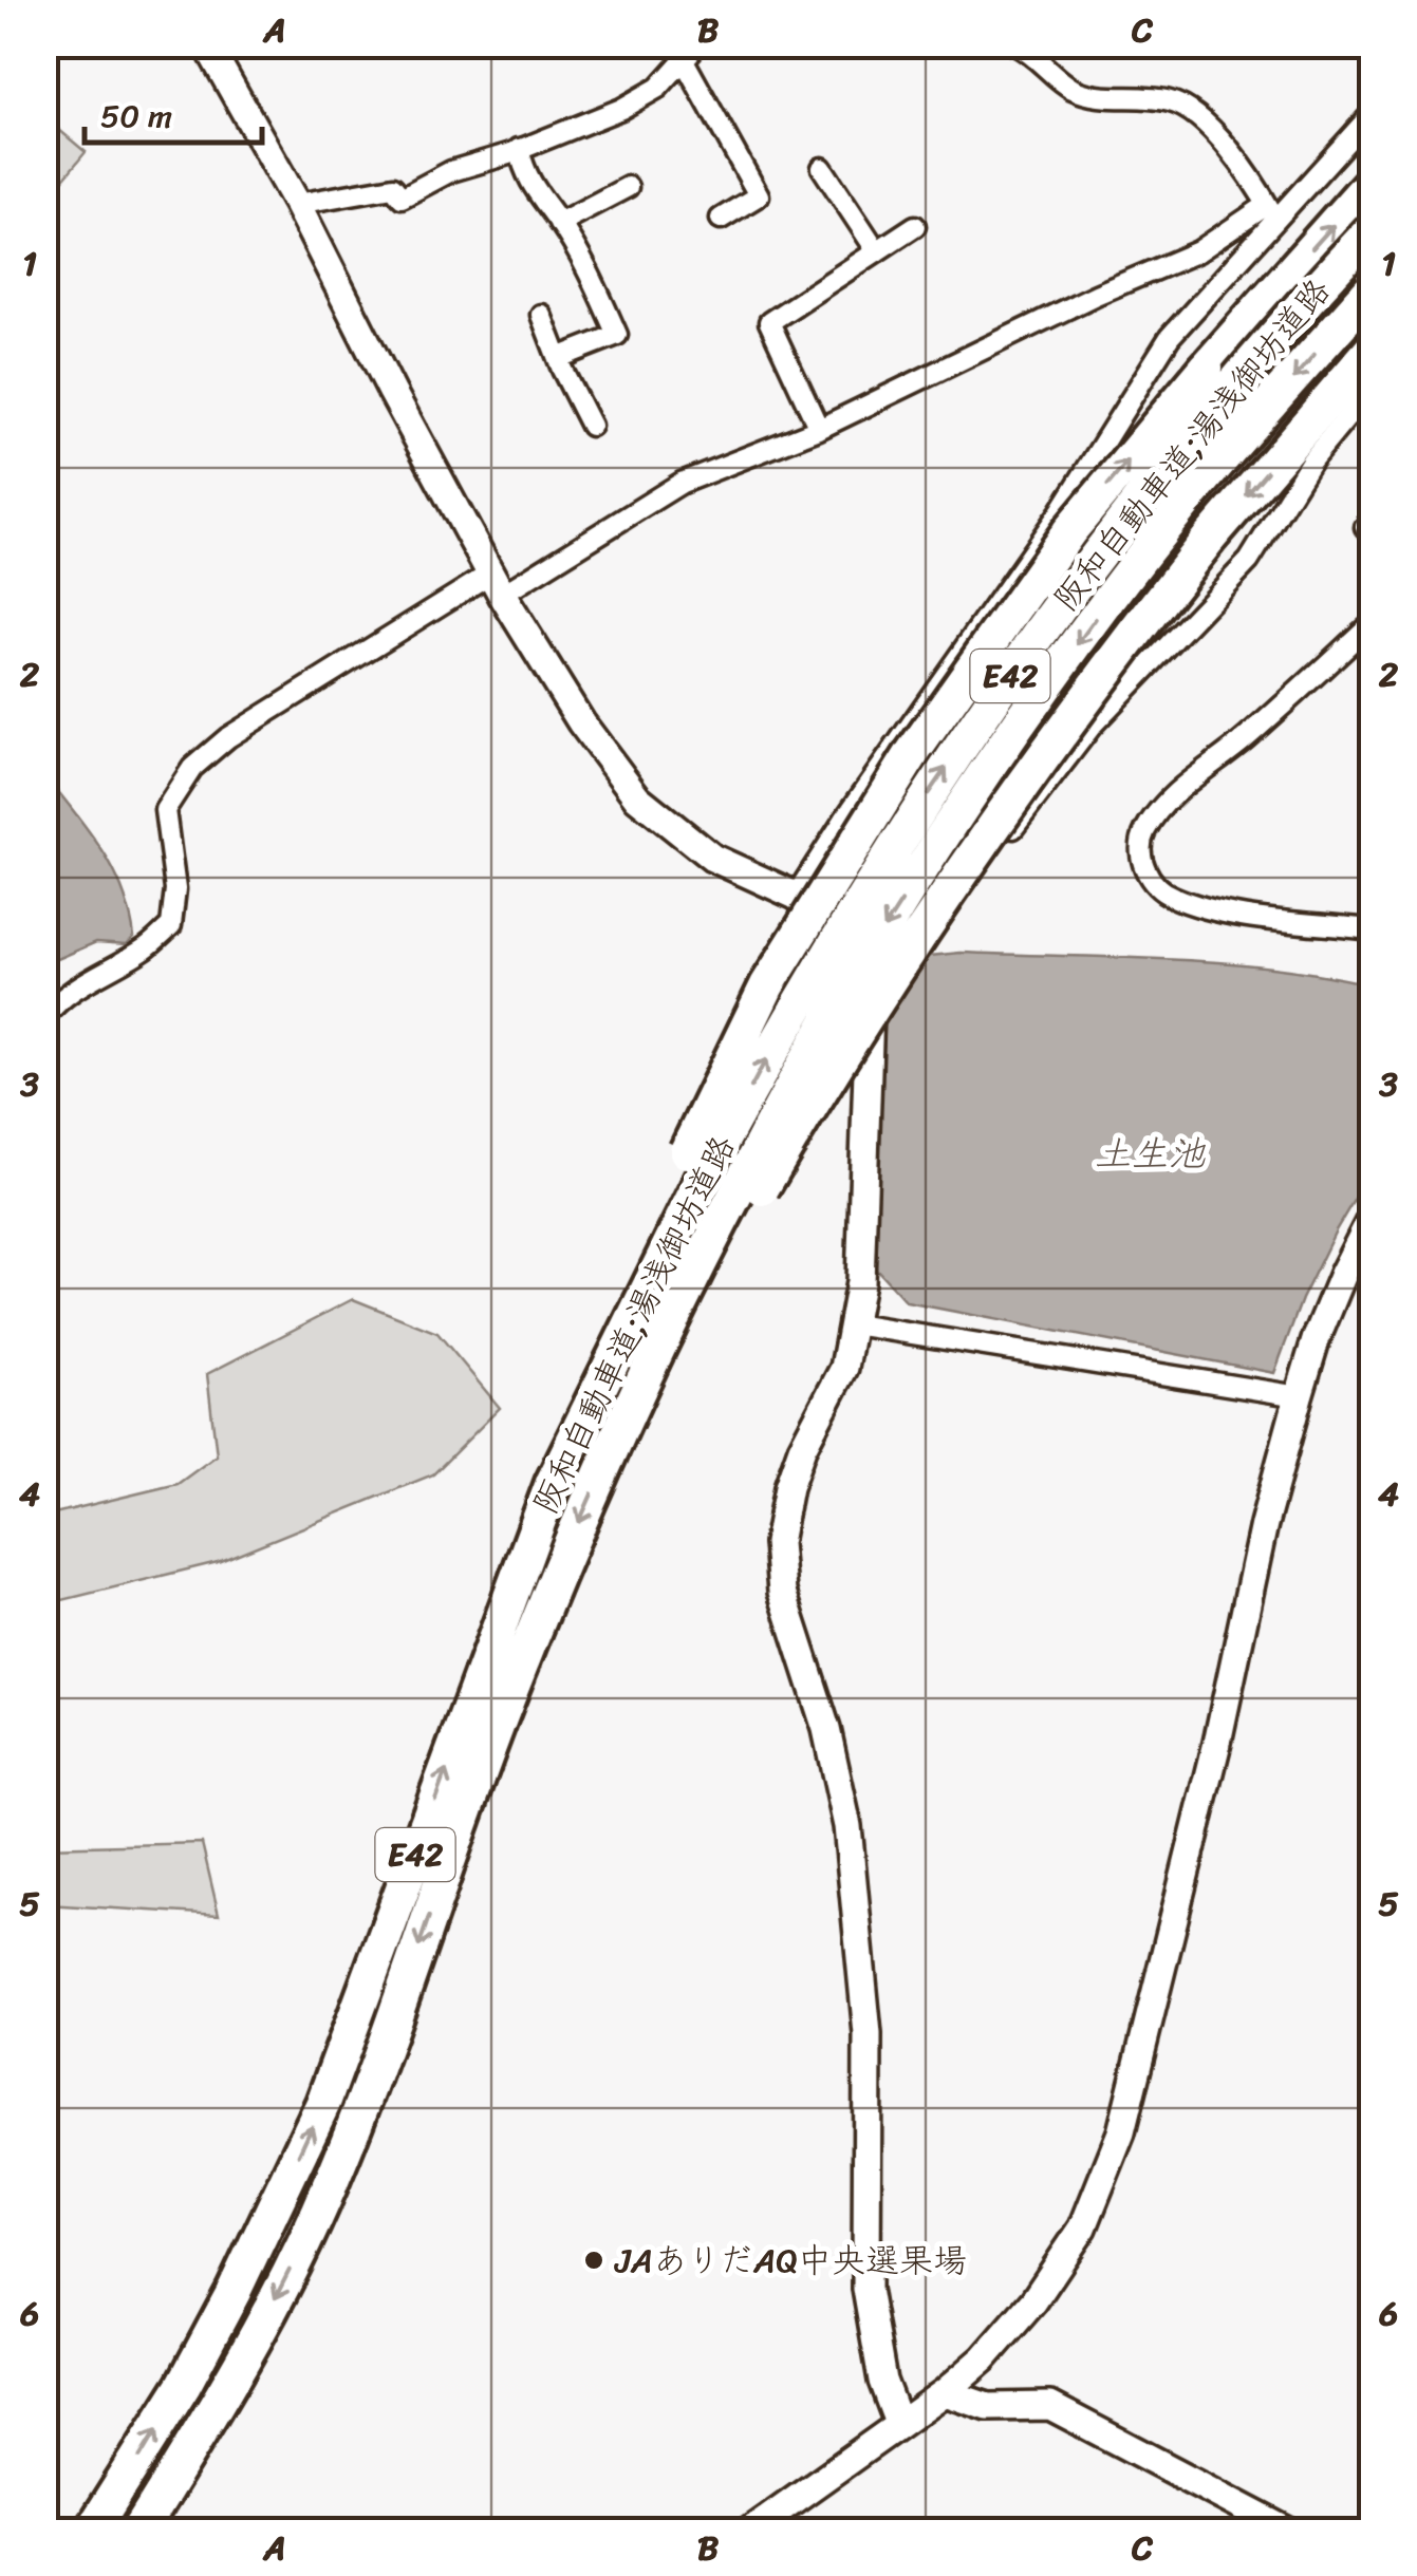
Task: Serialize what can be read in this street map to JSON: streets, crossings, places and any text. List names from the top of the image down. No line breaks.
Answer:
{"streets":{"highway":["阪和自動車道;湯浅御坊道路","E42"]},"water":["土生池"],"places":["JAありだAQ中央選果場"],"scale_bar":"50 m","grid":{"columns":["A","B","C"],"rows":["1","2","3","4","5","6"]}}
